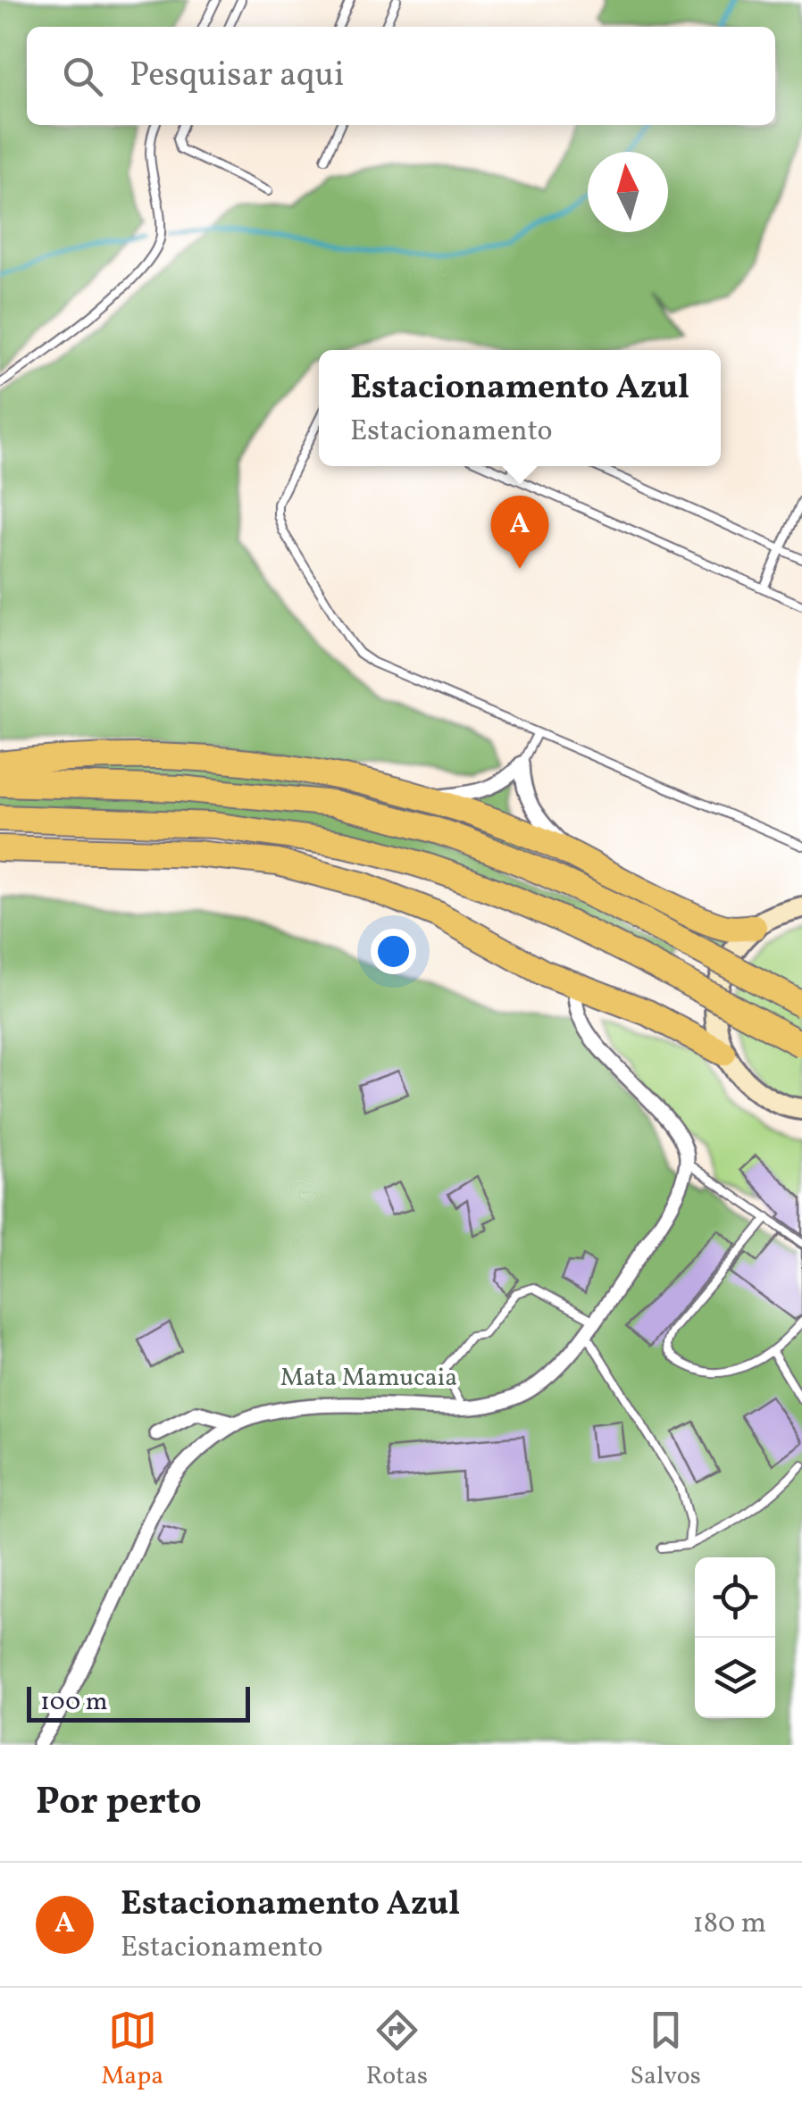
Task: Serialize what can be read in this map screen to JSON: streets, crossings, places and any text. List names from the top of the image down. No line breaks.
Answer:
{"parks":["Mata Mamucaia"],"scale_bar":"100 m","north":"top","page":{"search":"Pesquisar aqui","popup":["Estacionamento Azul","Estacionamento"],"pins":"A","scale":"100 m","heading":"Por perto","list":[{"mark":"A","name":"Estacionamento Azul","note":"Estacionamento","value":"180 m"}],"nav":["Mapa","Rotas","Salvos"]}}
